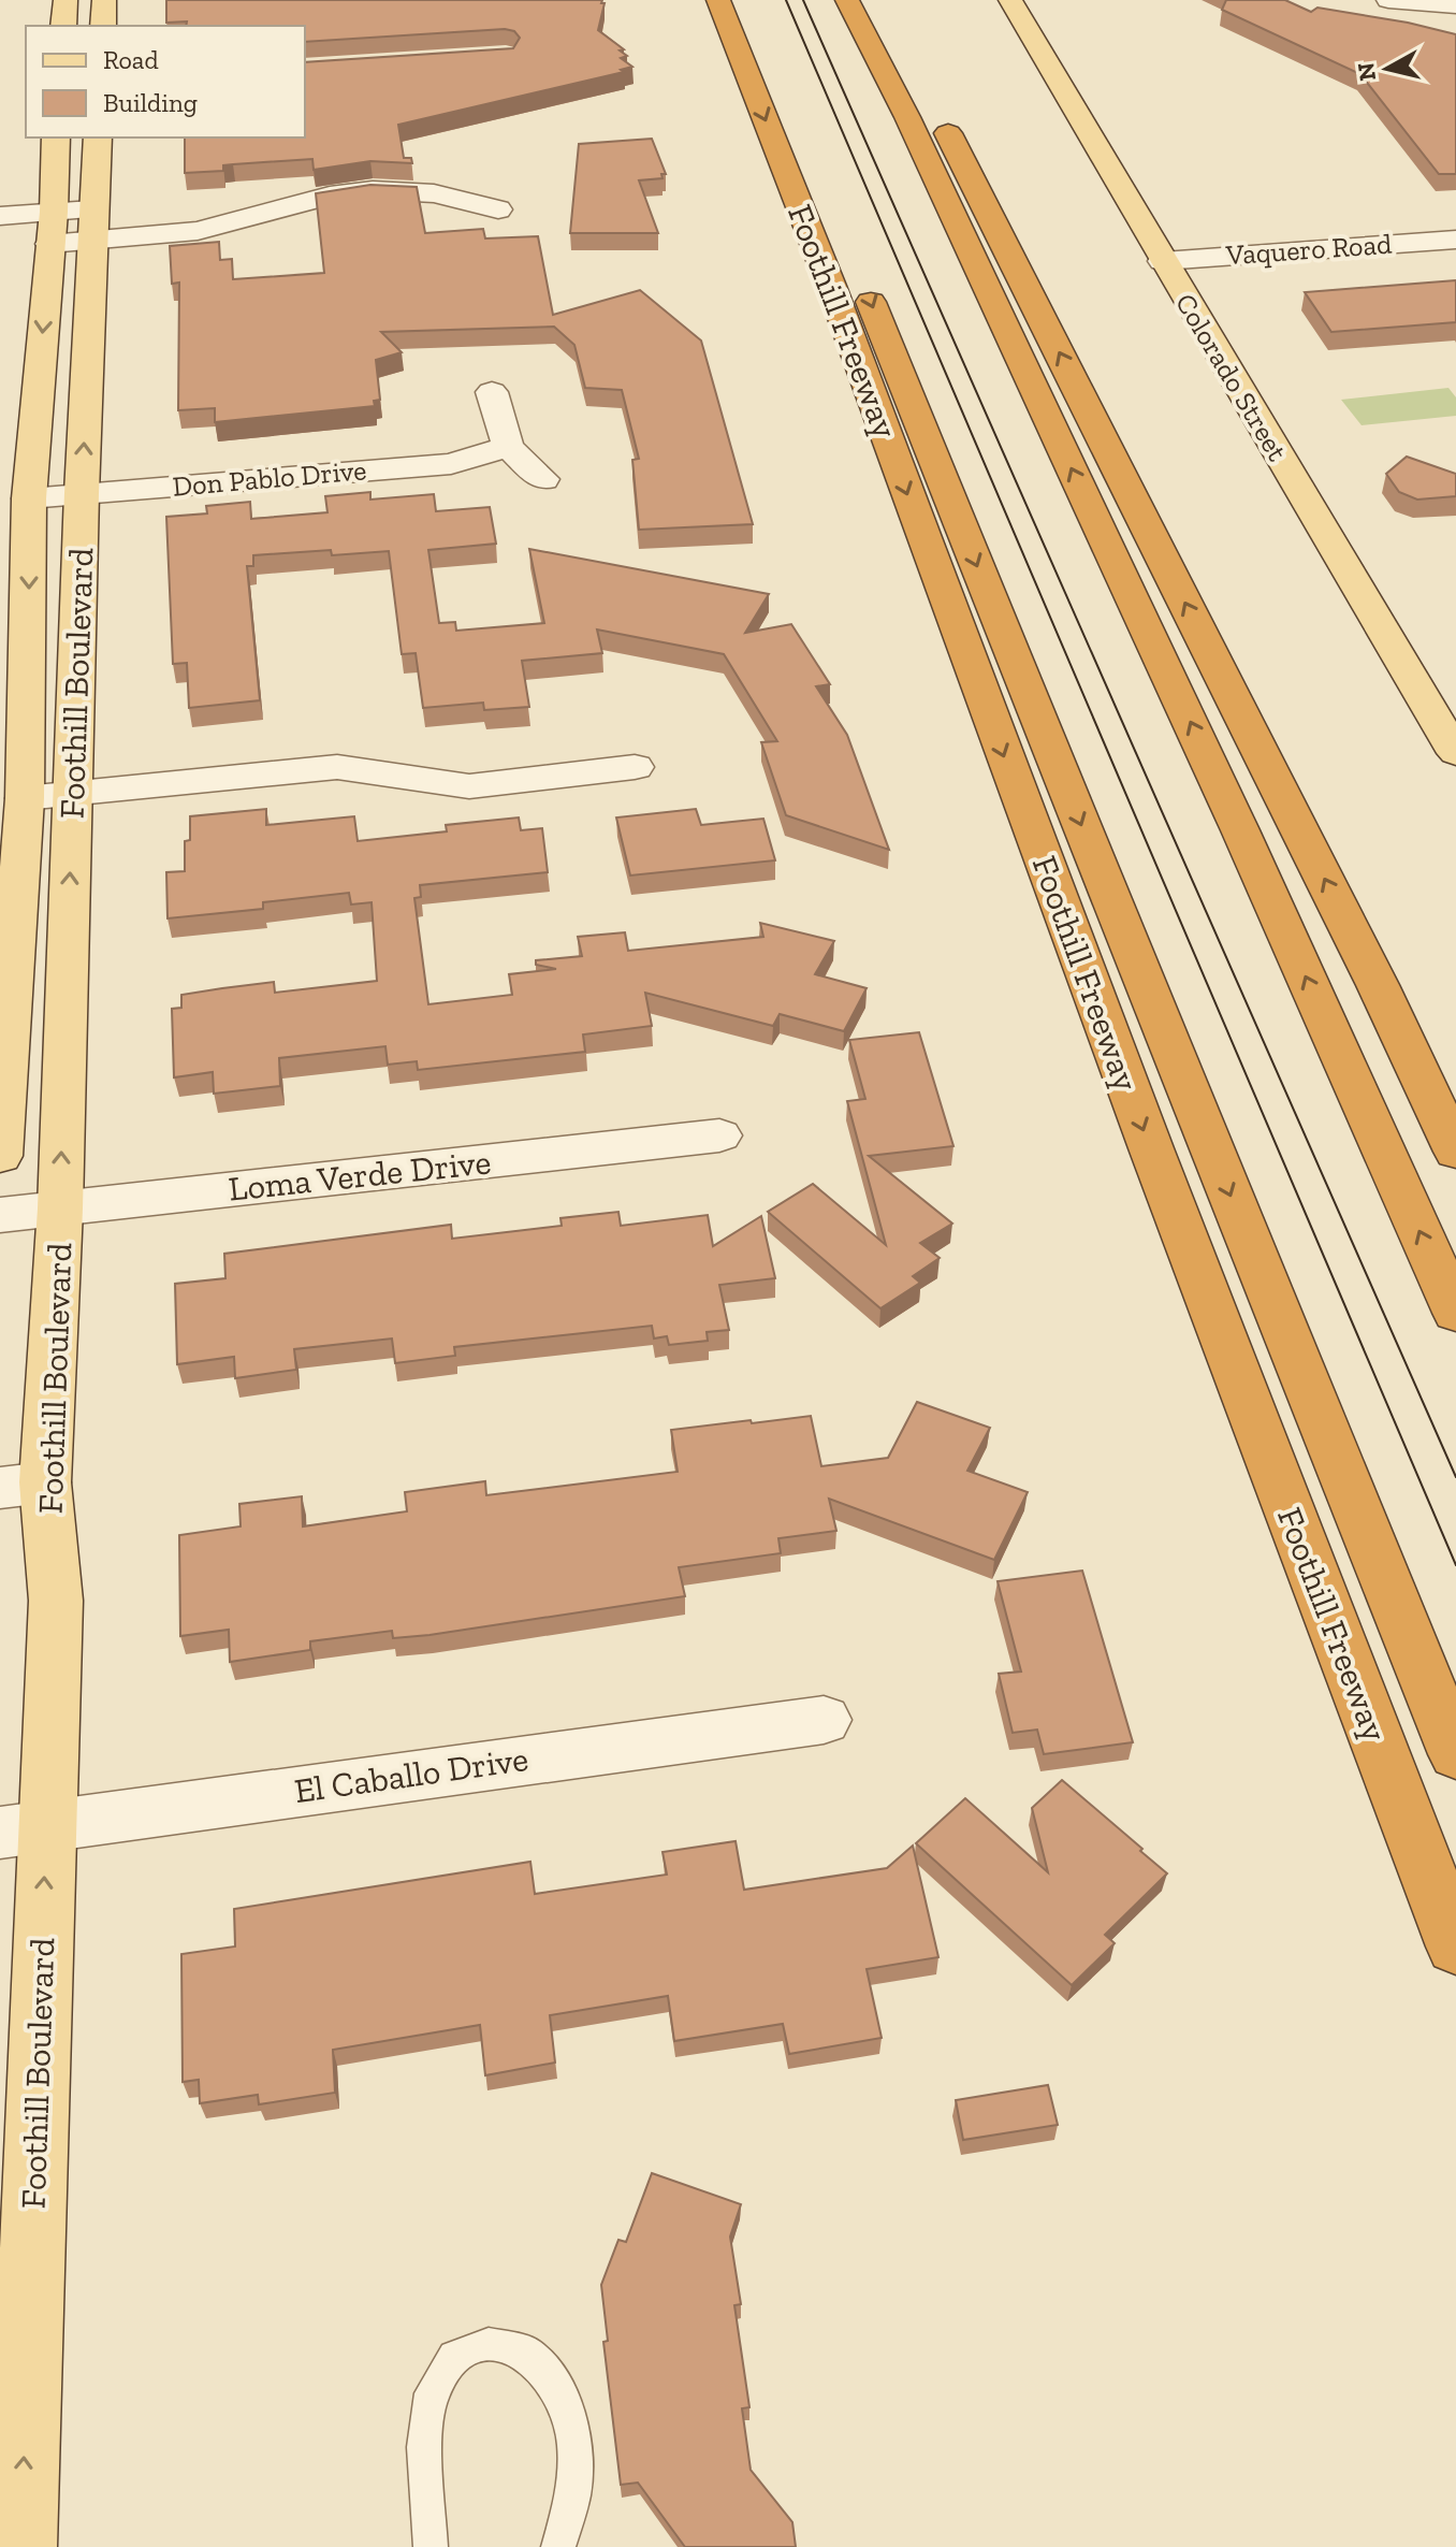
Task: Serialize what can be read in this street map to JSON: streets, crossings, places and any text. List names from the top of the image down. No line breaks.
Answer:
{"streets":{"highway":["Foothill Freeway"],"main road":["Colorado Street","Foothill Boulevard"],"street":["Vaquero Road","Don Pablo Drive","Loma Verde Drive","El Caballo Drive"]},"crossings":[["Vaquero Road","Colorado Street"],["Don Pablo Drive","Foothill Boulevard"],["Foothill Boulevard","Loma Verde Drive"],["Foothill Boulevard","El Caballo Drive"]],"legend":["Road","Building"],"north":"left"}
